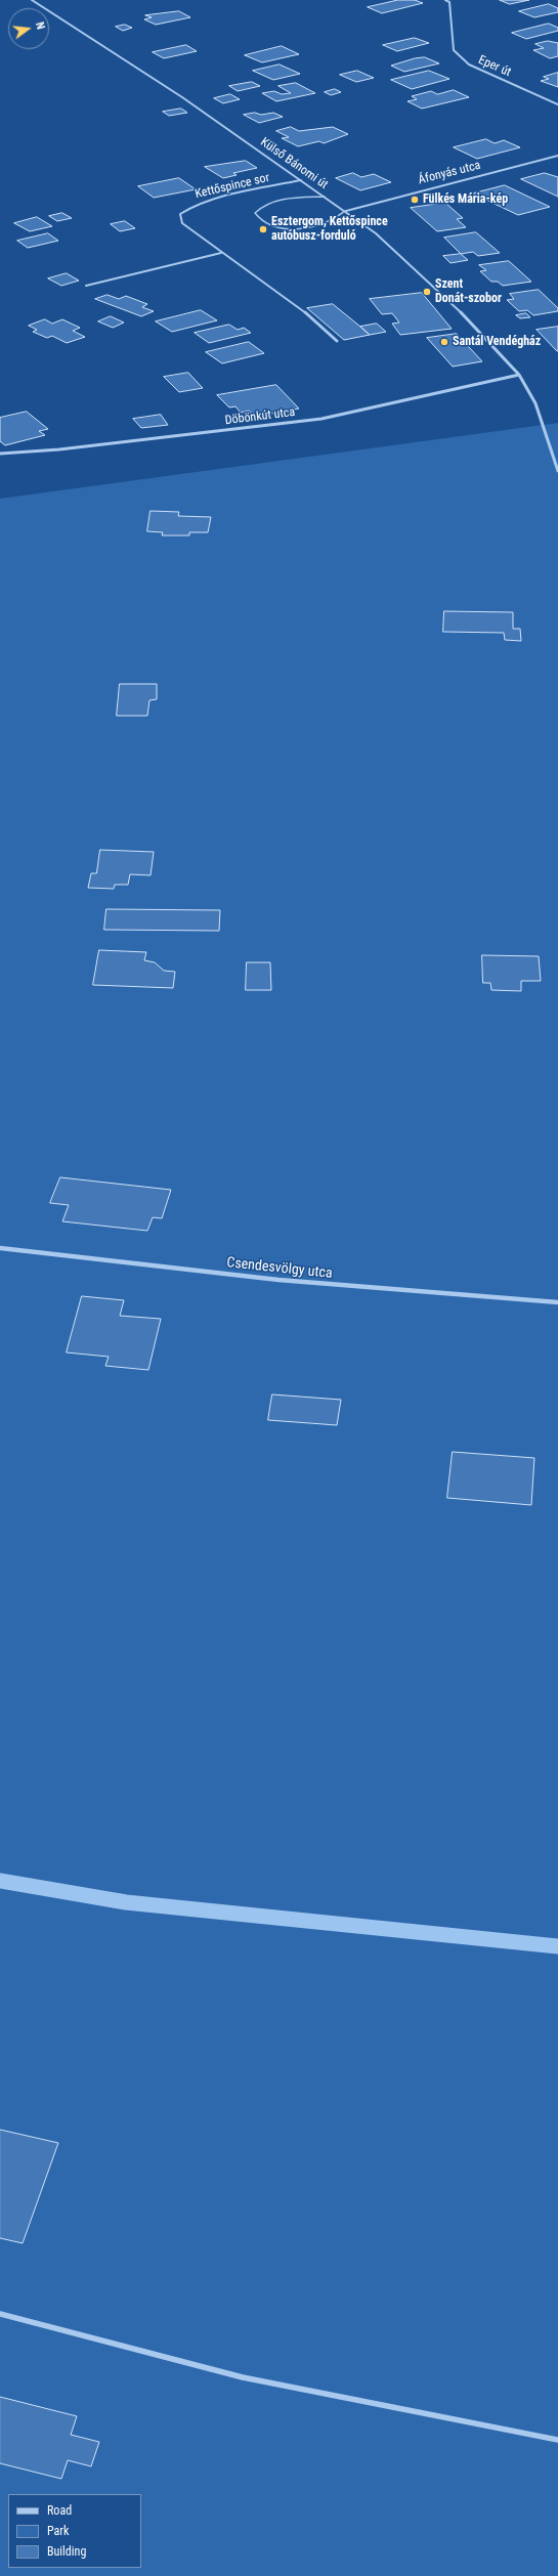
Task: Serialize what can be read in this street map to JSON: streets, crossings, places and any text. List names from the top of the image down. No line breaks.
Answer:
{"streets":{"street":["Eper út","Külső Bánomi út","Áfonyás utca","Kettőspince sor","Döbönkút utca","Csendesvölgy utca"]},"crossings":[["Külső Bánomi út","Áfonyás utca"],["Külső Bánomi út","Kettőspince sor"],["Külső Bánomi út","Döbönkút utca"]],"places":["Fülkés Mária-kép","Esztergom, Kettőspince autóbusz-forduló","Szent Donát-szobor","Santál Vendégház"],"legend":["Road","Park","Building"],"north":"right"}
